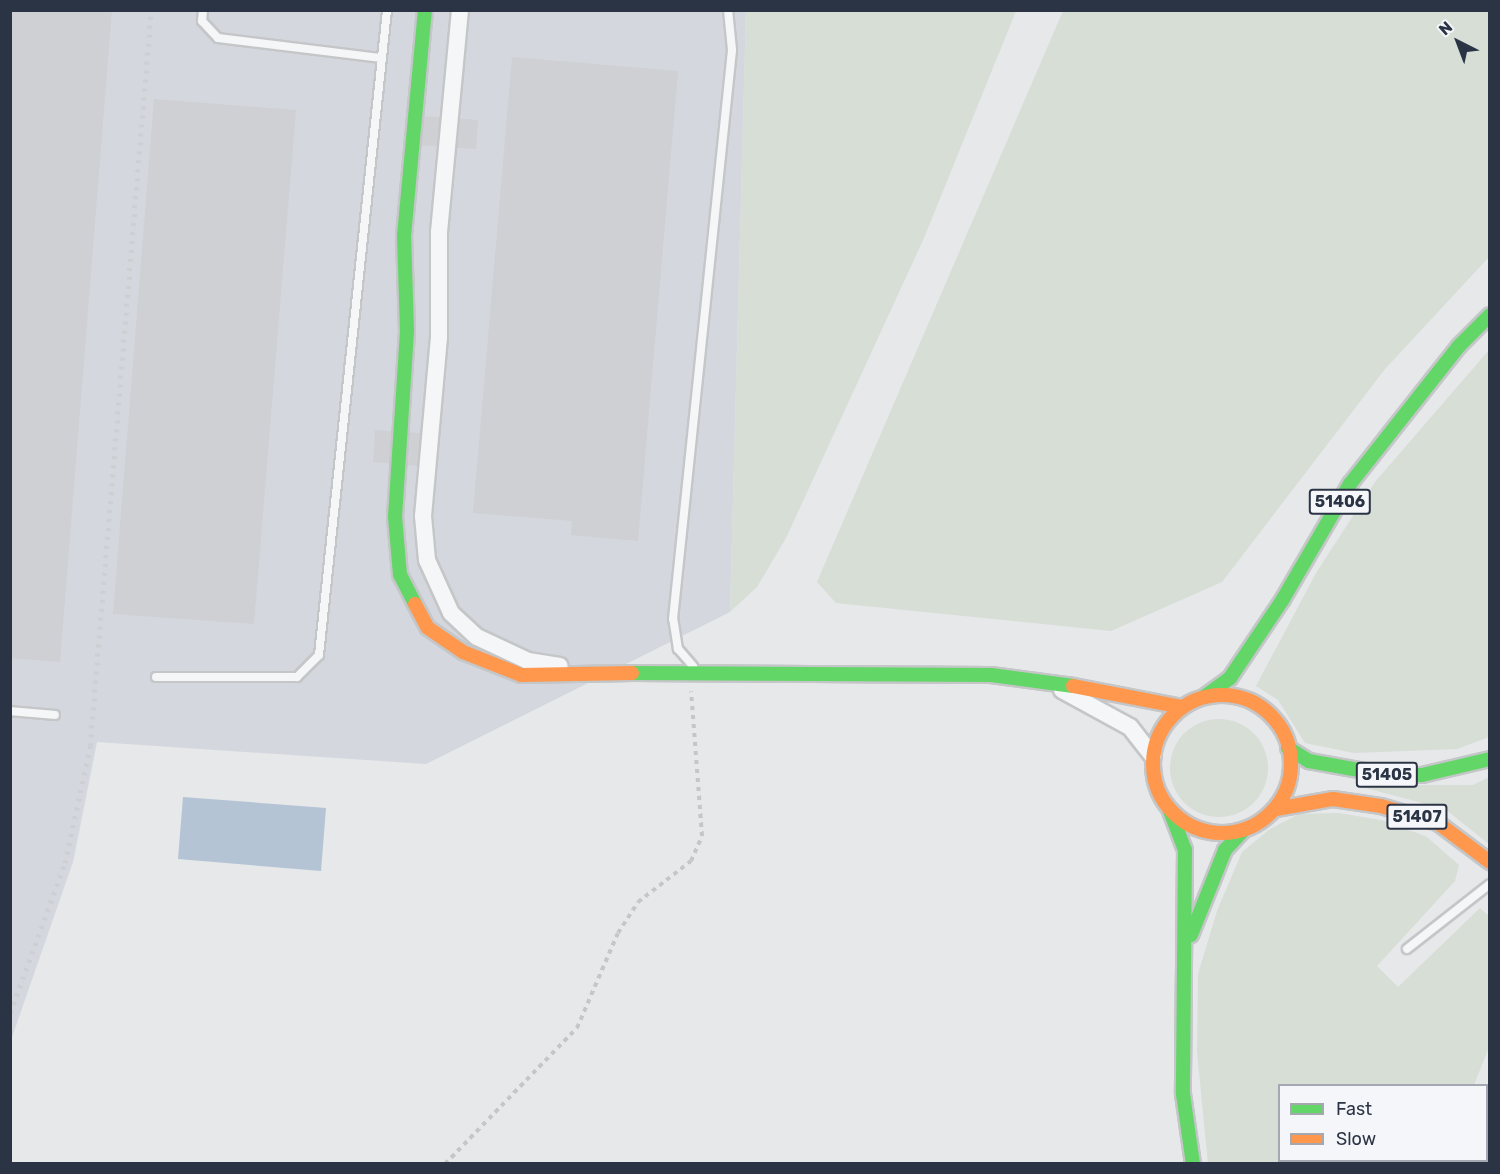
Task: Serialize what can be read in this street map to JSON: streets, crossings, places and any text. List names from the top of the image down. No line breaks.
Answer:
{"streets":{"main road":["51406","51405","51407"]},"crossings":[["51406","51405"],["51406","51407"],["51405","51407"]],"legend":["Fast","Slow"],"north":"top left"}
